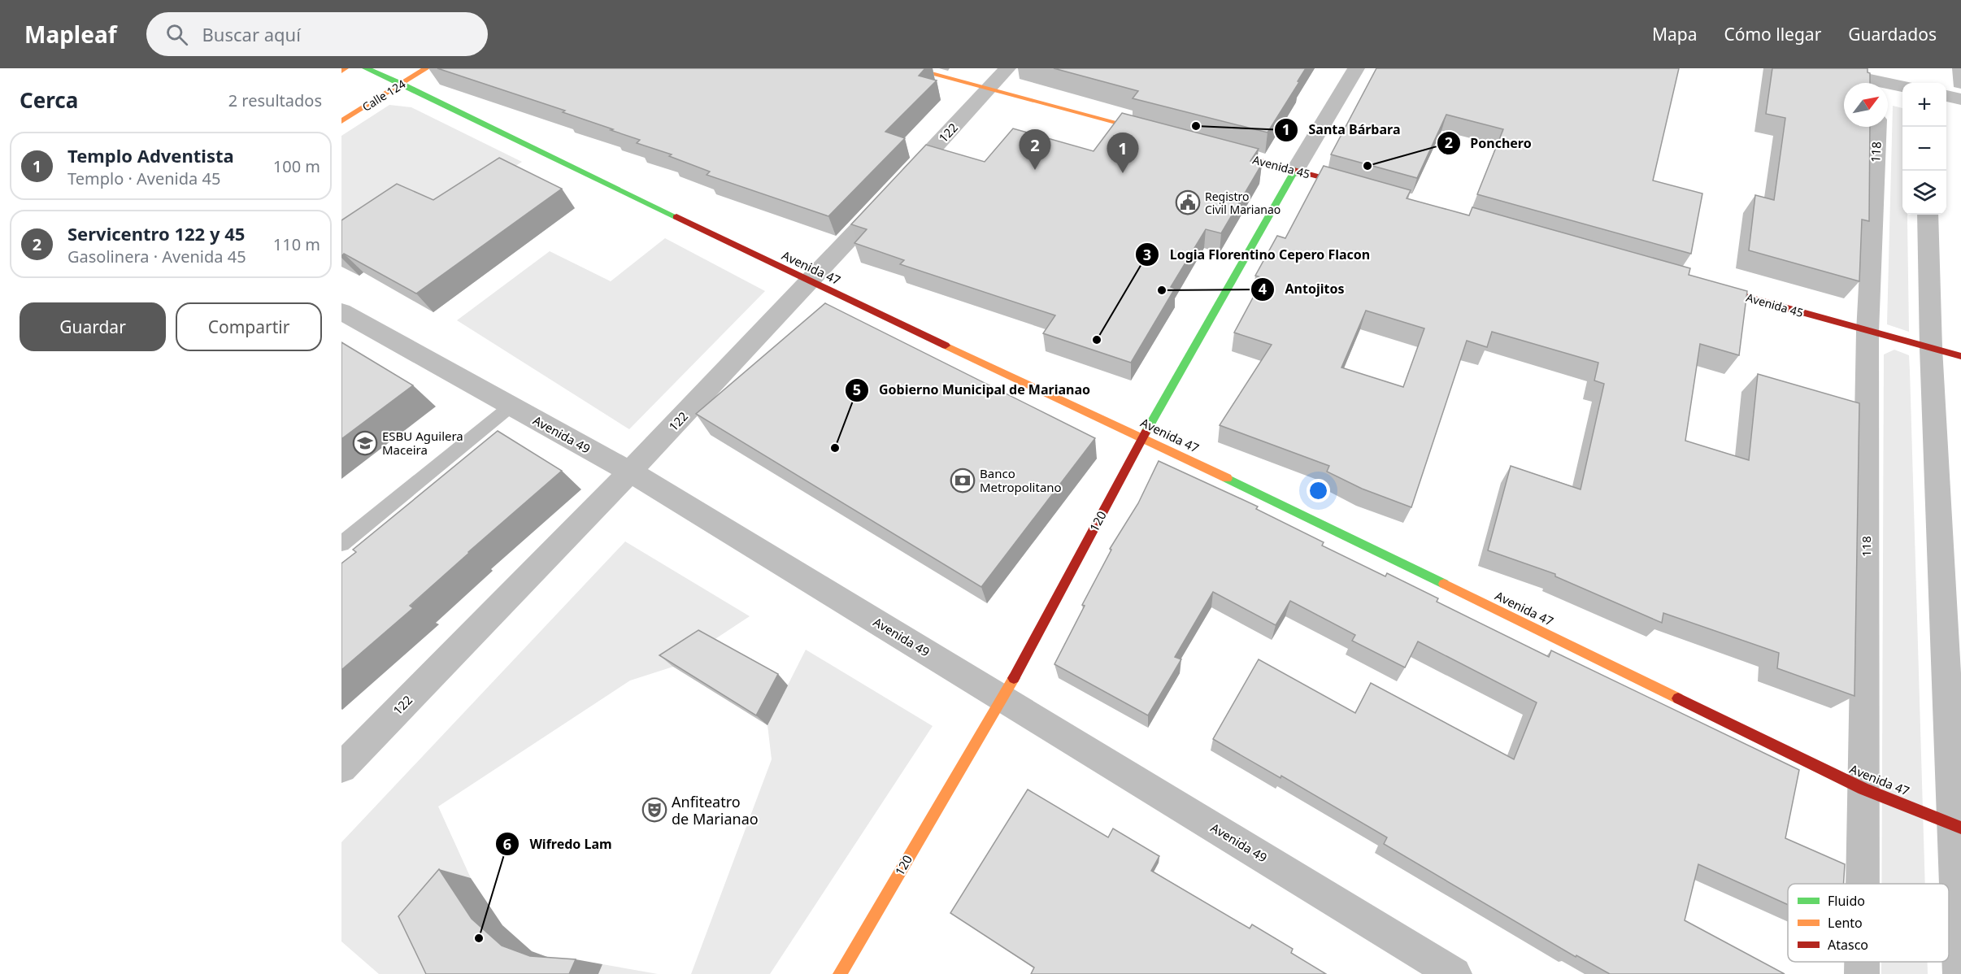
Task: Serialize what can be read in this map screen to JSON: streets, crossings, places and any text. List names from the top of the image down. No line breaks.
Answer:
{"streets":{"street":["Calle 124","122","118","Avenida 45","Avenida 47","Avenida 49","120"]},"crossings":[["Calle 124","Avenida 47"],["122","Avenida 47"],["122","Avenida 49"],["118","Avenida 45"],["118","Avenida 47"],["Avenida 45","120"],["Avenida 47","120"],["Avenida 49","120"]],"places":{"other":["Santa Bárbara","Ponchero","Antojitos","Logia Florentino Cepero Flacon","Gobierno Municipal de Marianao","Wifredo Lam"],"public building":["Registro Civil Marianao"],"school or university":["ESBU Aguilera Maceira"],"bank":["Banco Metropolitano"],"theatre":["Anfiteatro de Marianao"]},"legend":["Fluido","Lento","Atasco"],"north":"top right","page":{"header":"Mapleaf","search":"Buscar aquí","nav":["Mapa","Cómo llegar","Guardados"],"heading":["Cerca","2 resultados"],"map_buttons":["+","−"],"pins":["2","1"],"list":[{"mark":"1","name":"Templo Adventista","note":"Templo · Avenida 45","value":"100 m"},{"mark":"2","name":"Servicentro 122 y 45","note":"Gasolinera · Avenida 45","value":"110 m"}],"buttons":["Guardar","Compartir"]}}
